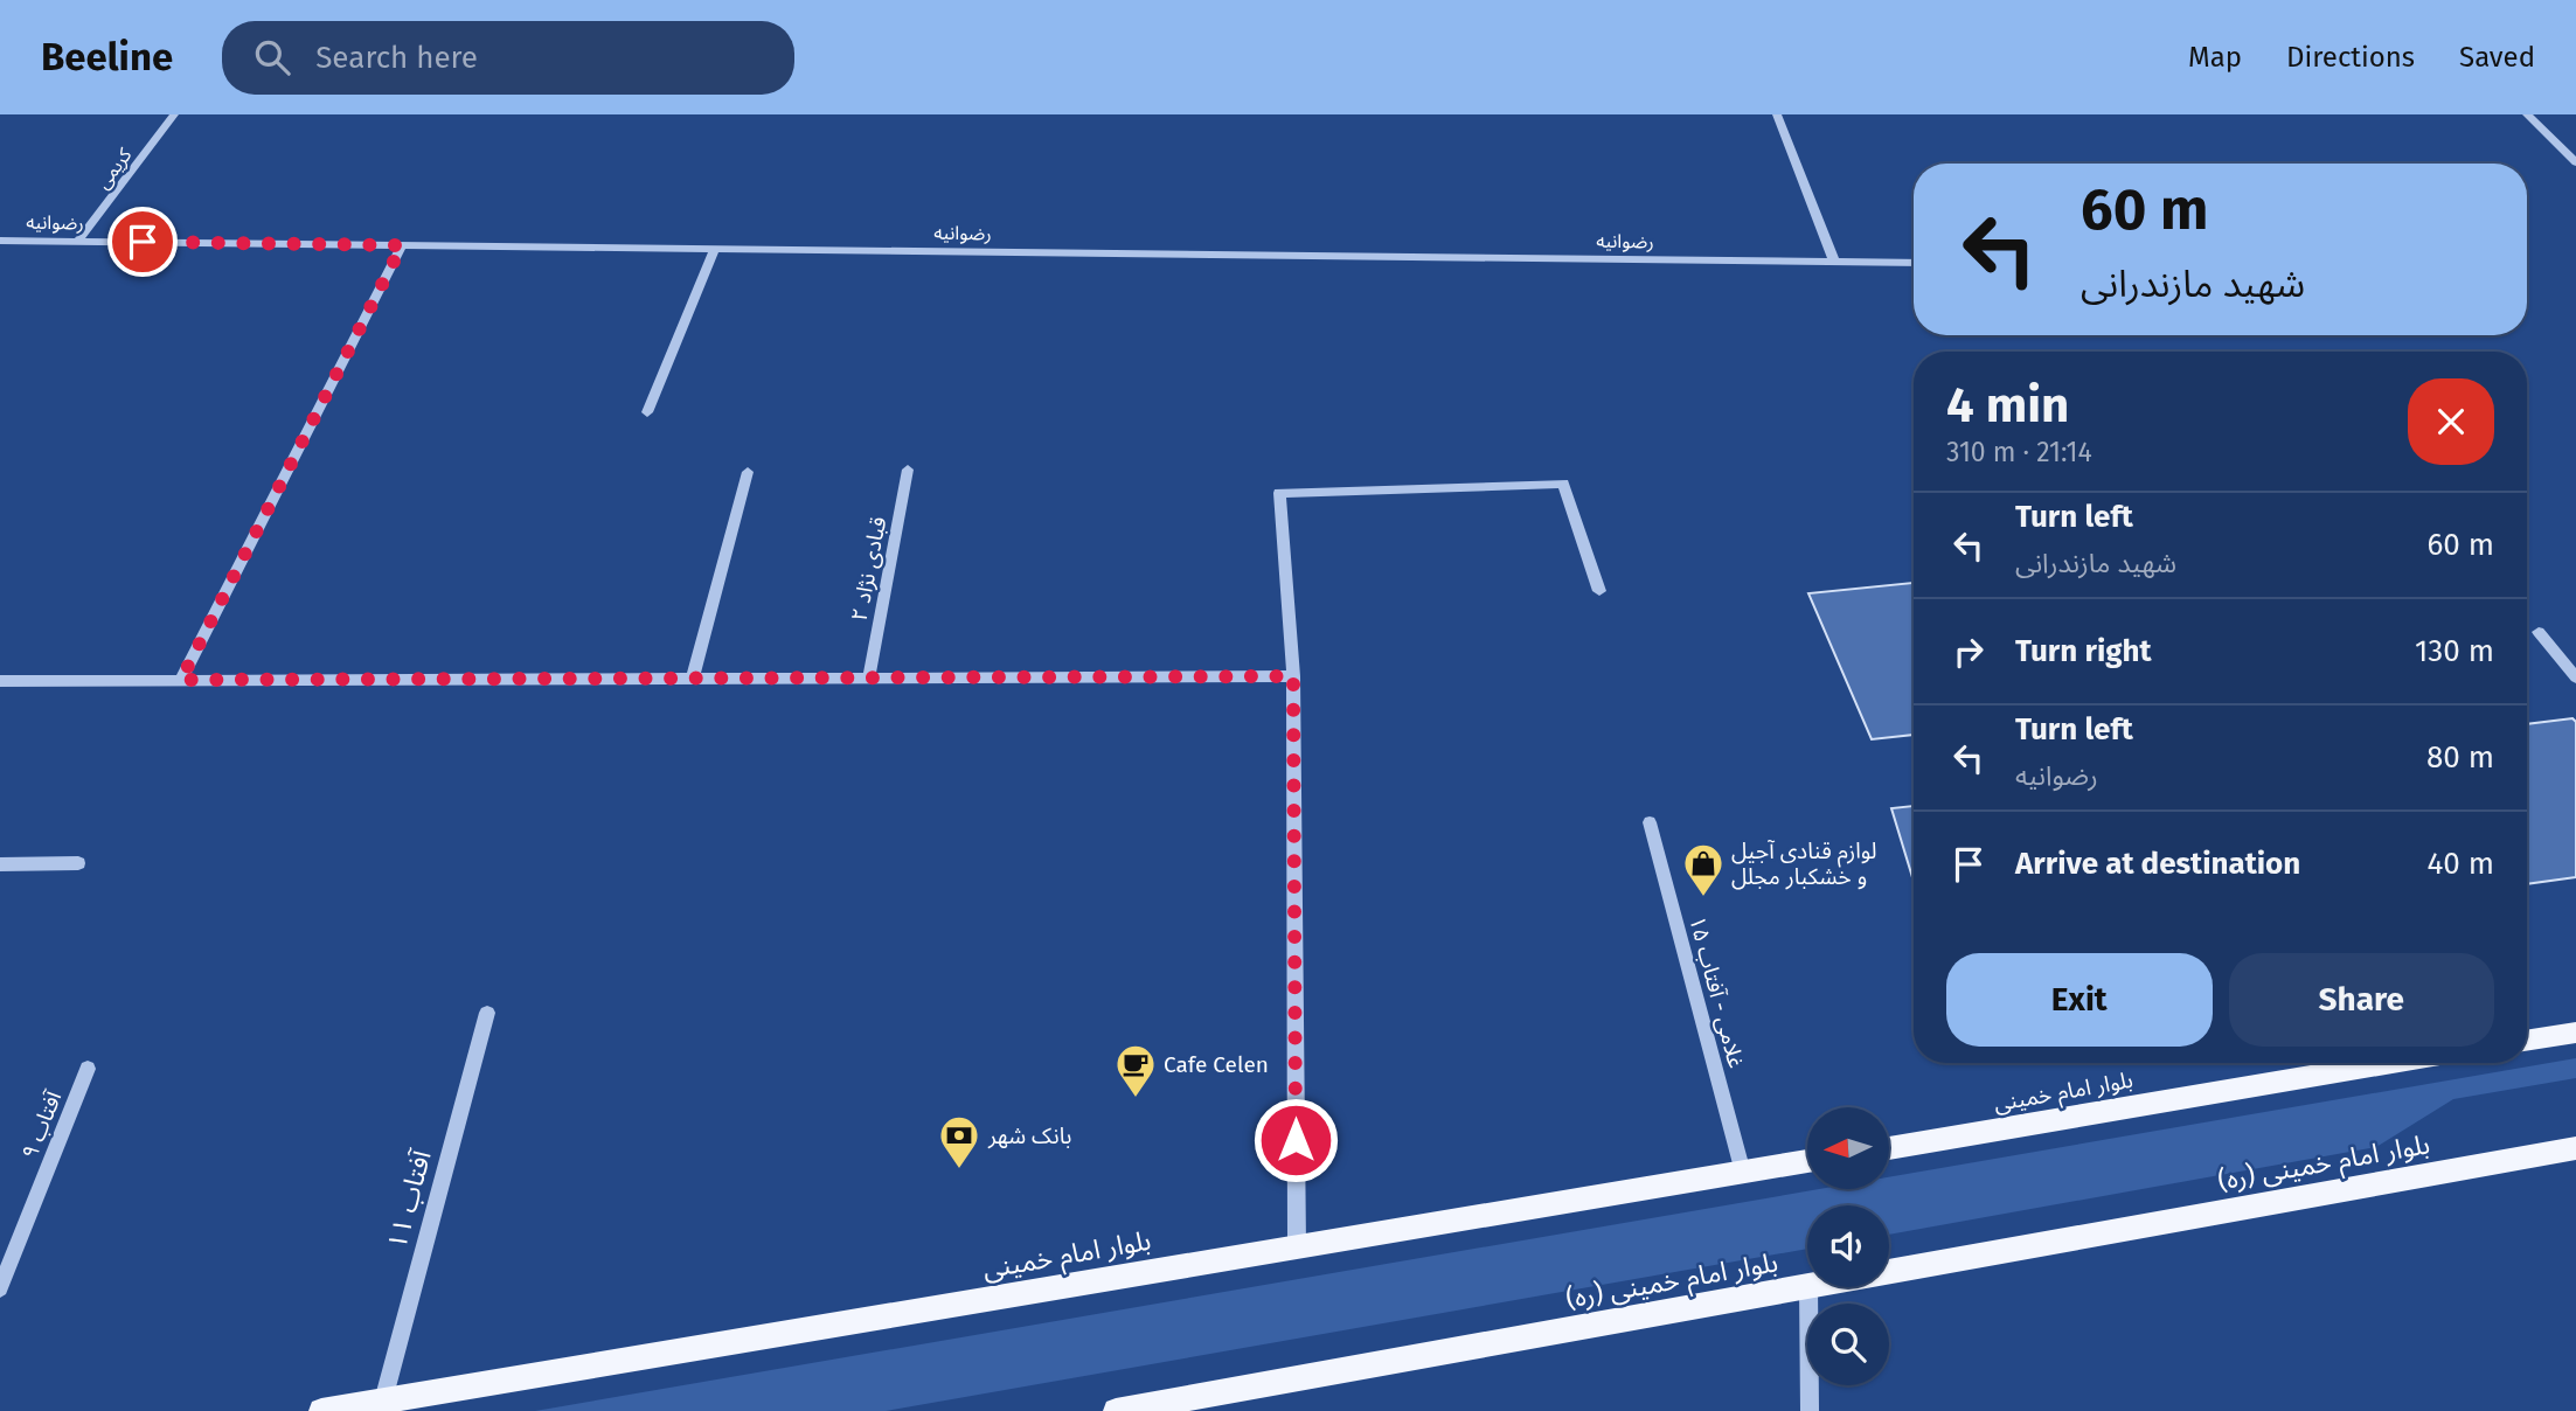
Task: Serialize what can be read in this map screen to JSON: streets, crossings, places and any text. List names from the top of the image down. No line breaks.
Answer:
{"streets":{"main road":["بلوار امام خمینی","بلوار امام خمینی (ره)"],"street":["کریمی","رضوانیه","قبادی نژاد ۲","غلامی - آفتاب ۱۵","آفتاب ۹","آفتاب ۱۱"]},"crossings":[["کریمی","رضوانیه"],["غلامی - آفتاب ۱۵","بلوار امام خمینی"],["بلوار امام خمینی","آفتاب ۱۱"]],"places":{"shop":["لوازم قنادی آجیل و خشکبار مجلل"],"cafe":["Cafe Celen"],"bank":["بانک شهر"]},"north":"left","page":{"header":"Beeline","search":"Search here","nav":["Map","Directions","Saved"],"turn":["60 m","شهید مازندرانی"],"heading":["4 min","310 m · 21:14"],"list":[{"name":"Turn left","note":"شهید مازندرانی","value":"60 m"},{"name":"Turn right","value":"130 m"},{"name":"Turn left","note":"رضوانیه","value":"80 m"},{"name":"Arrive at destination","value":"40 m"}],"buttons":["Exit","Share"]}}
